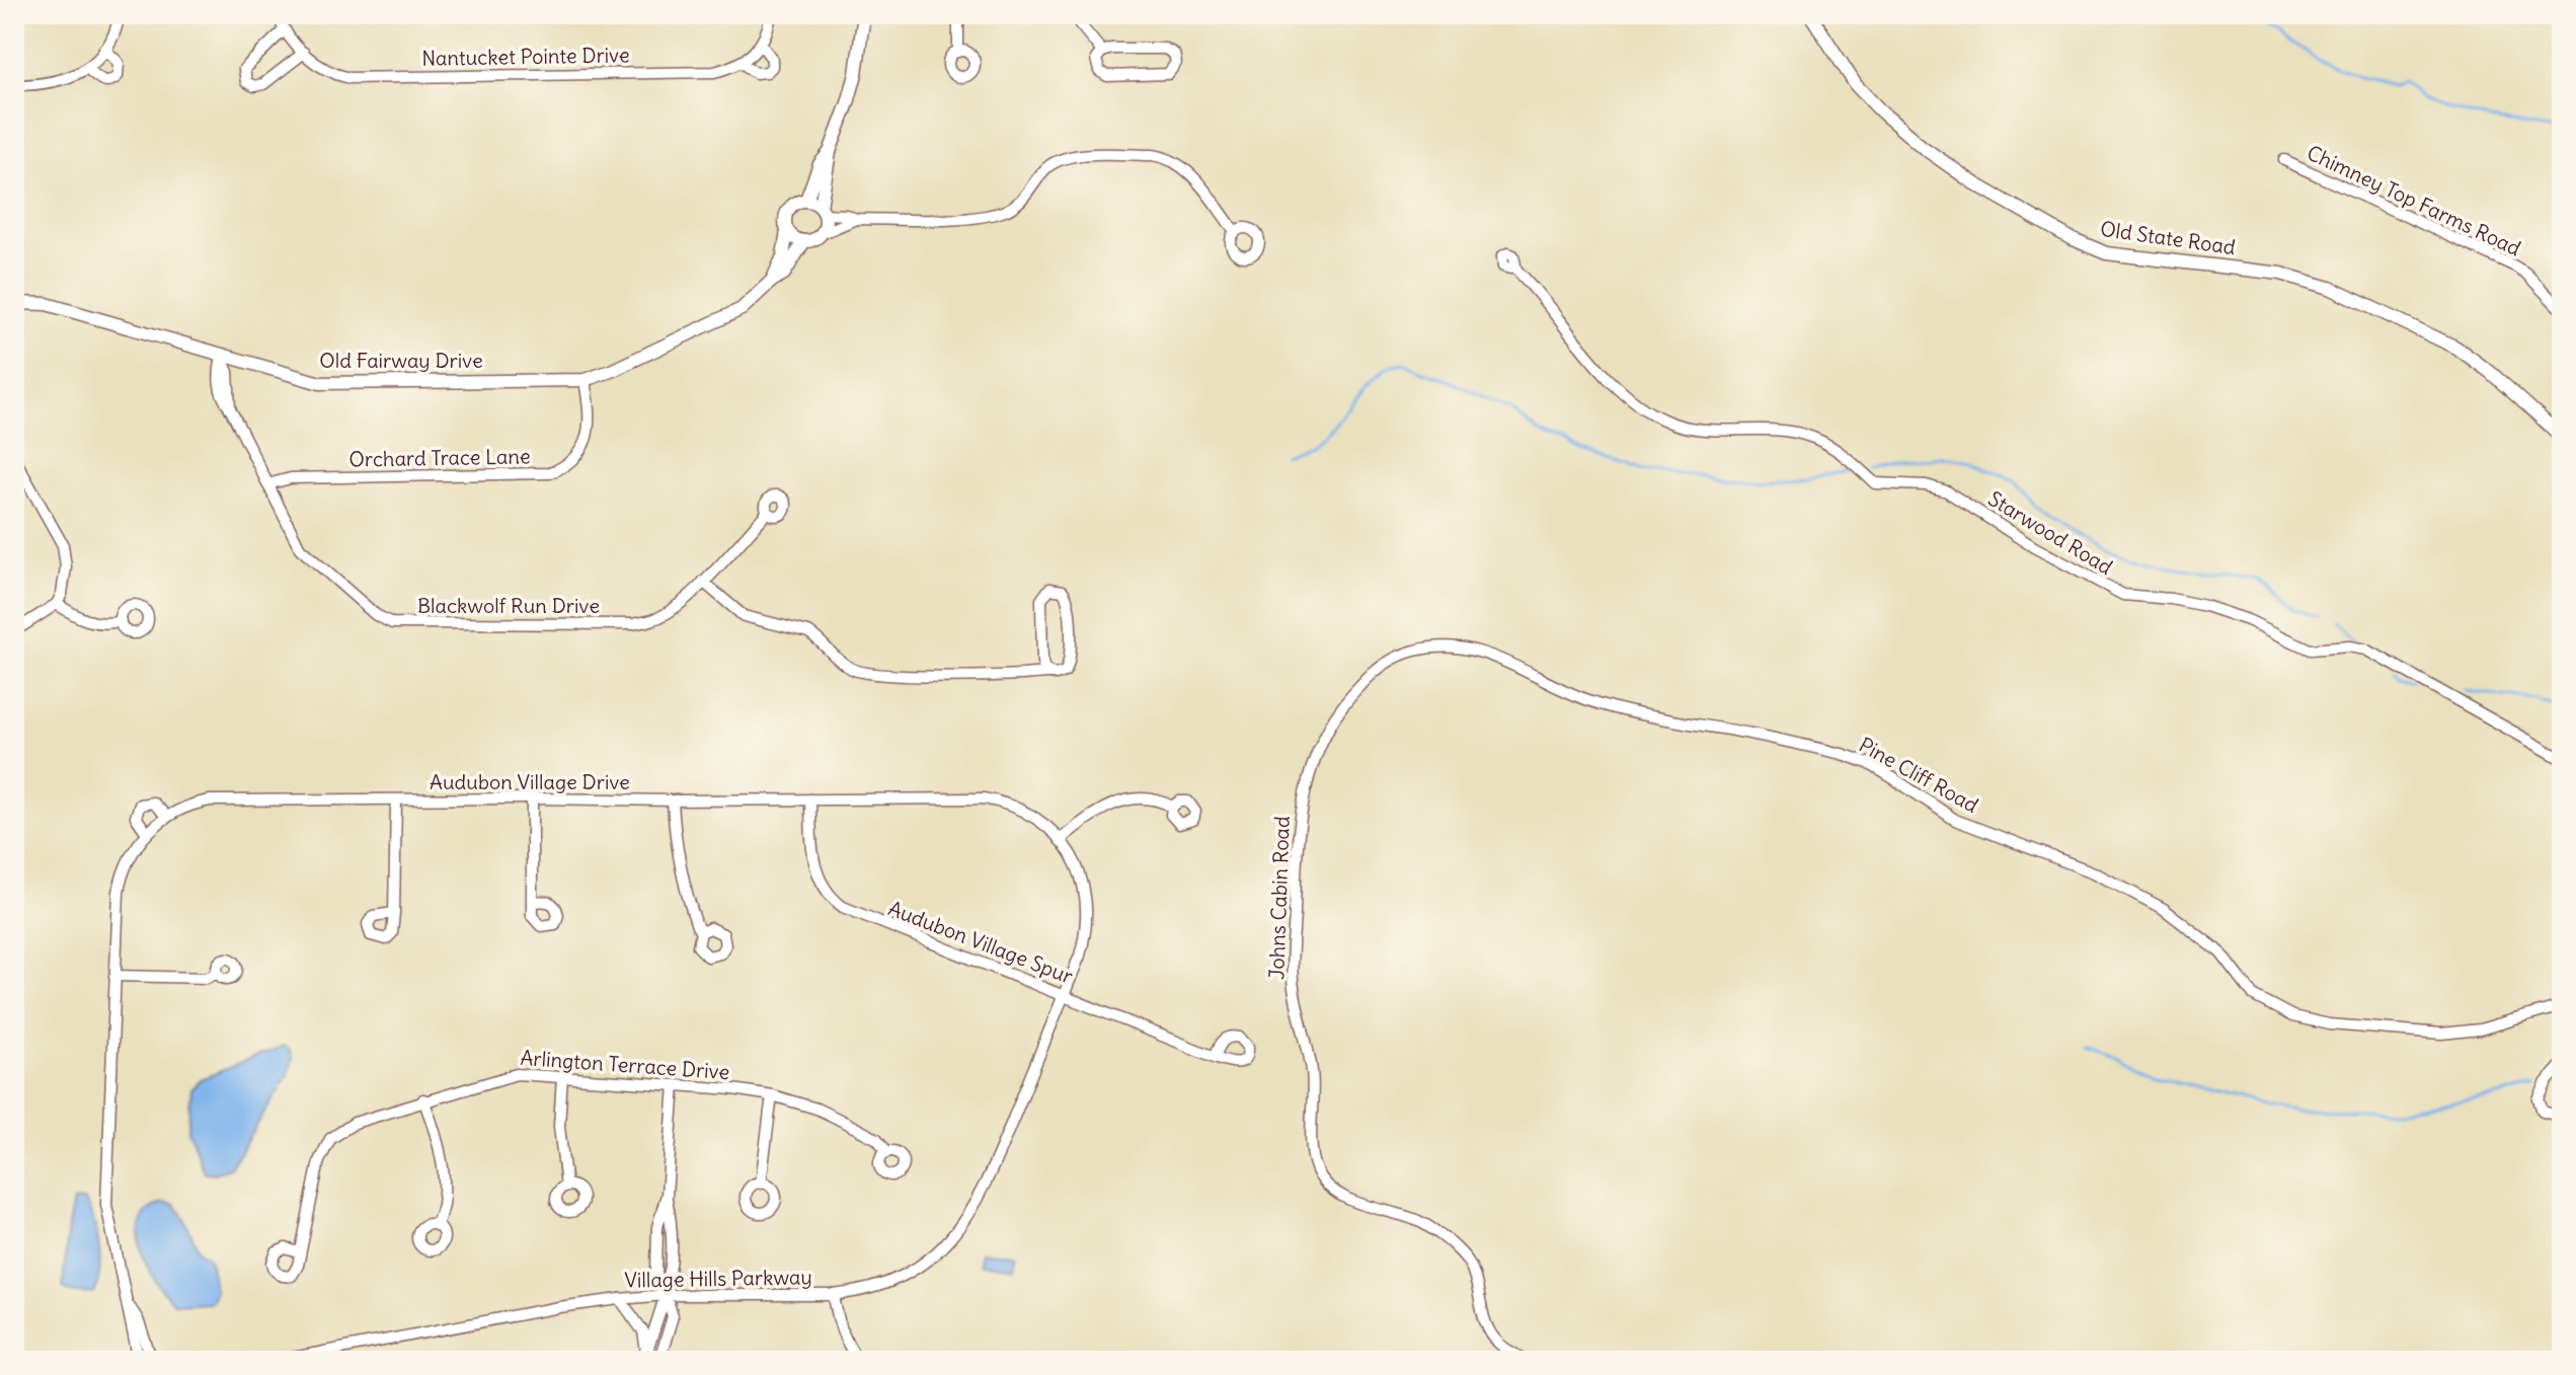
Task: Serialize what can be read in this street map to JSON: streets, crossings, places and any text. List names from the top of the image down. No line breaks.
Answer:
{"streets":{"street":["Nantucket Pointe Drive","Chimney Top Farms Road","Old State Road","Old Fairway Drive","Orchard Trace Lane","Starwood Road","Blackwolf Run Drive","Pine Cliff Road","Audubon Village Drive","Johns Cabin Road","Audubon Village Spur","Arlington Terrace Drive","Village Hills Parkway"]},"crossings":[["Old Fairway Drive","Orchard Trace Lane"],["Old Fairway Drive","Blackwolf Run Drive"],["Orchard Trace Lane","Blackwolf Run Drive"],["Pine Cliff Road","Johns Cabin Road"],["Audubon Village Drive","Audubon Village Spur"],["Audubon Village Drive","Village Hills Parkway"]]}
